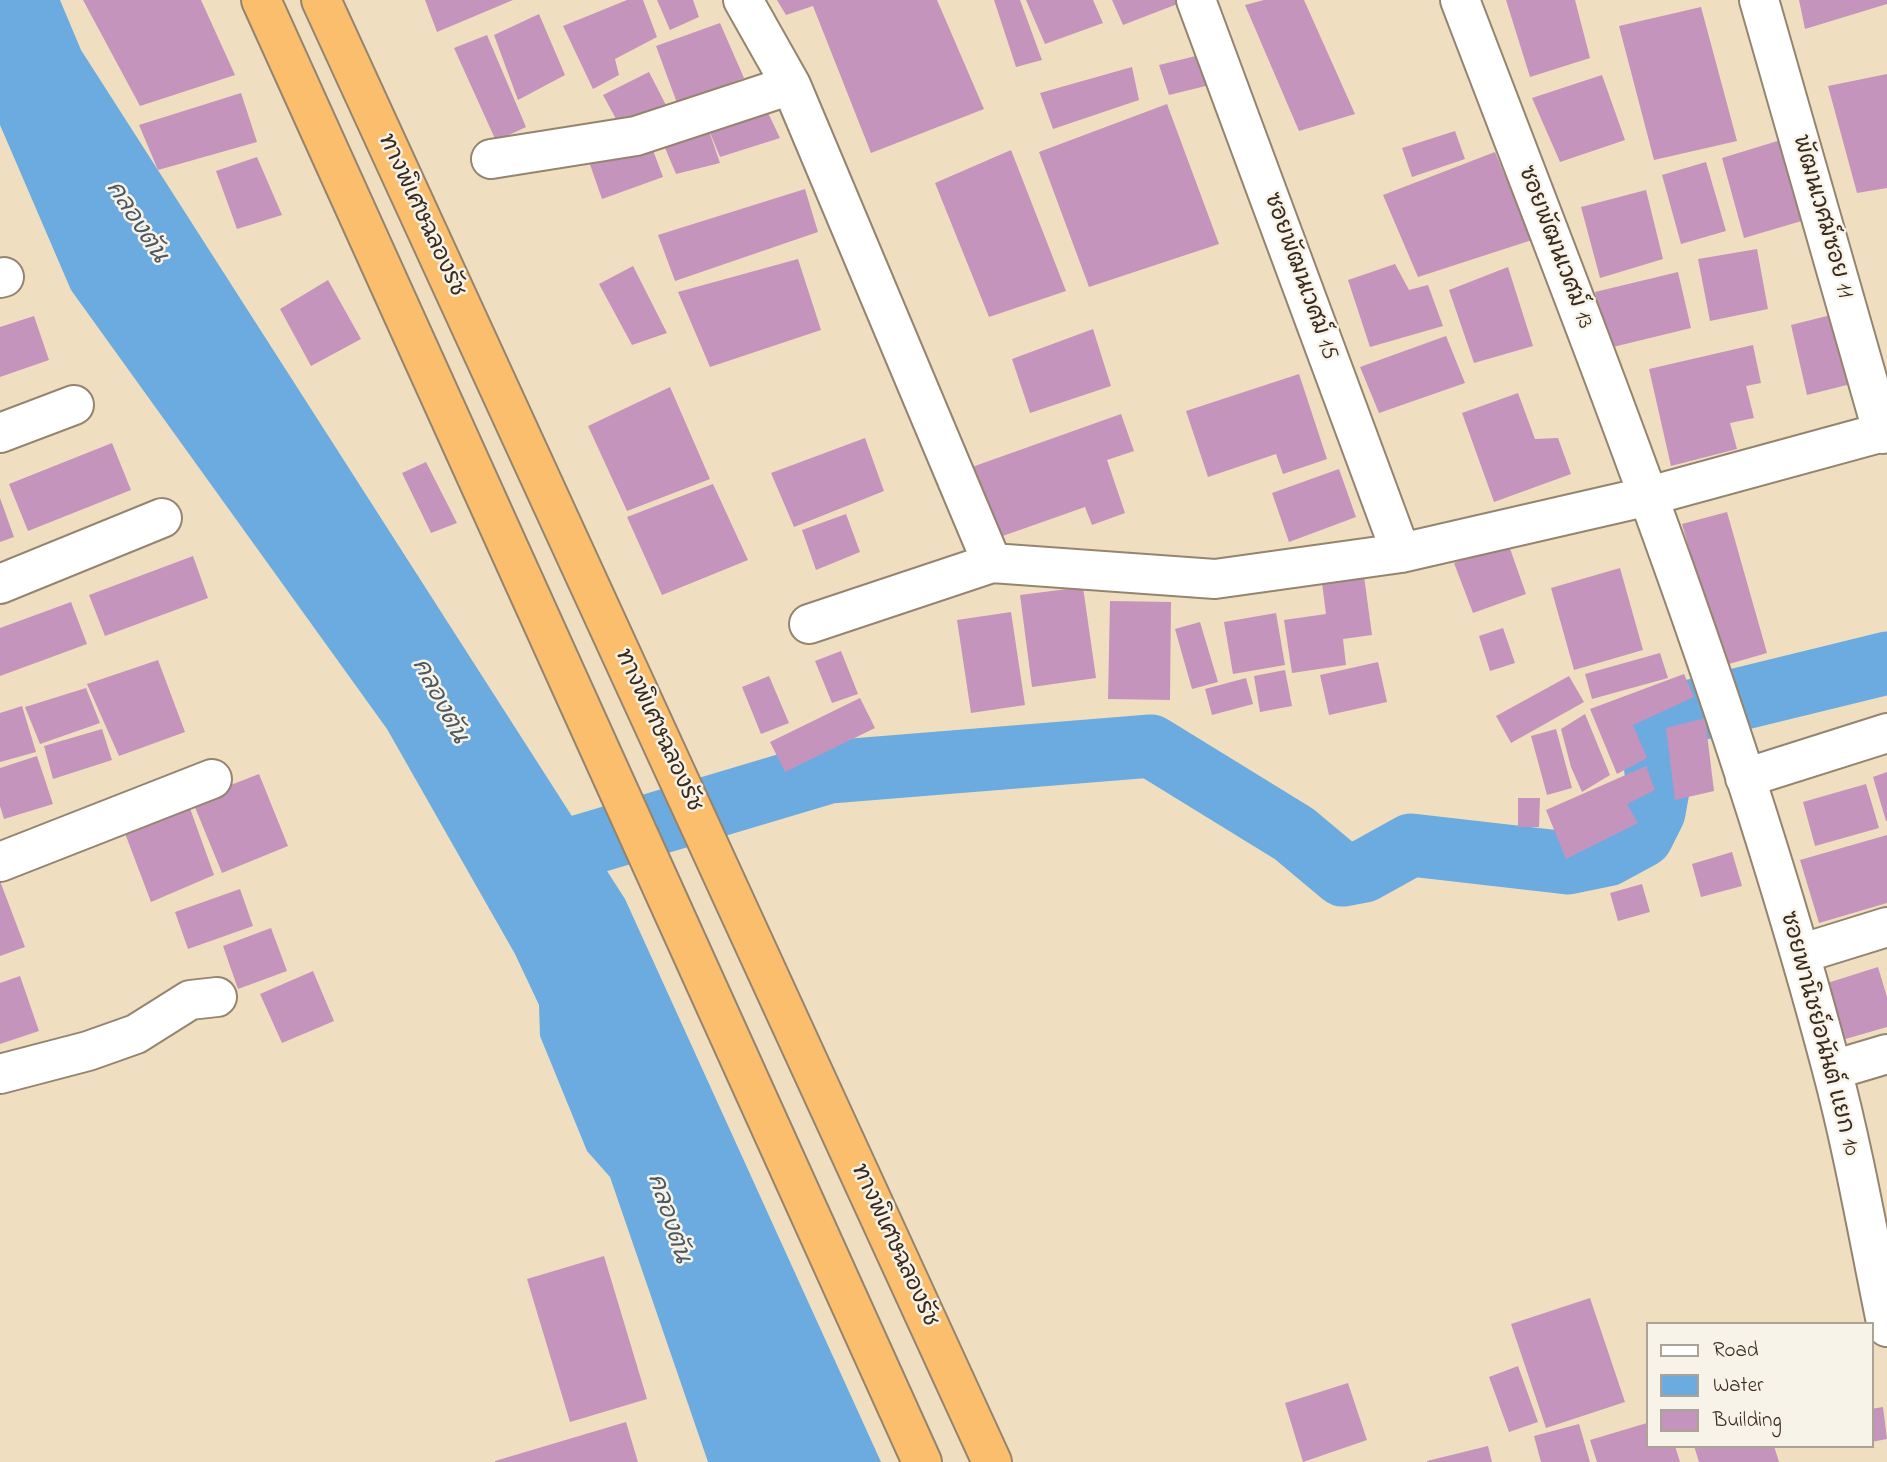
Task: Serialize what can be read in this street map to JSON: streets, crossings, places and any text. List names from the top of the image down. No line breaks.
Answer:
{"streets":{"highway":["ทางพิเศษฉลองรัช"],"street":["พัฒนเวศม์ซอย 11","ซอยพัฒนเวศม์ 13","ซอยพัฒนเวศม์ 15","ซอยพานิชย์อนันต์ แยก 10"]},"crossings":[["ซอยพัฒนเวศม์ 13","ซอยพานิชย์อนันต์ แยก 10"]],"water":["คลองตัน"],"legend":["Road","Water","Building"]}
